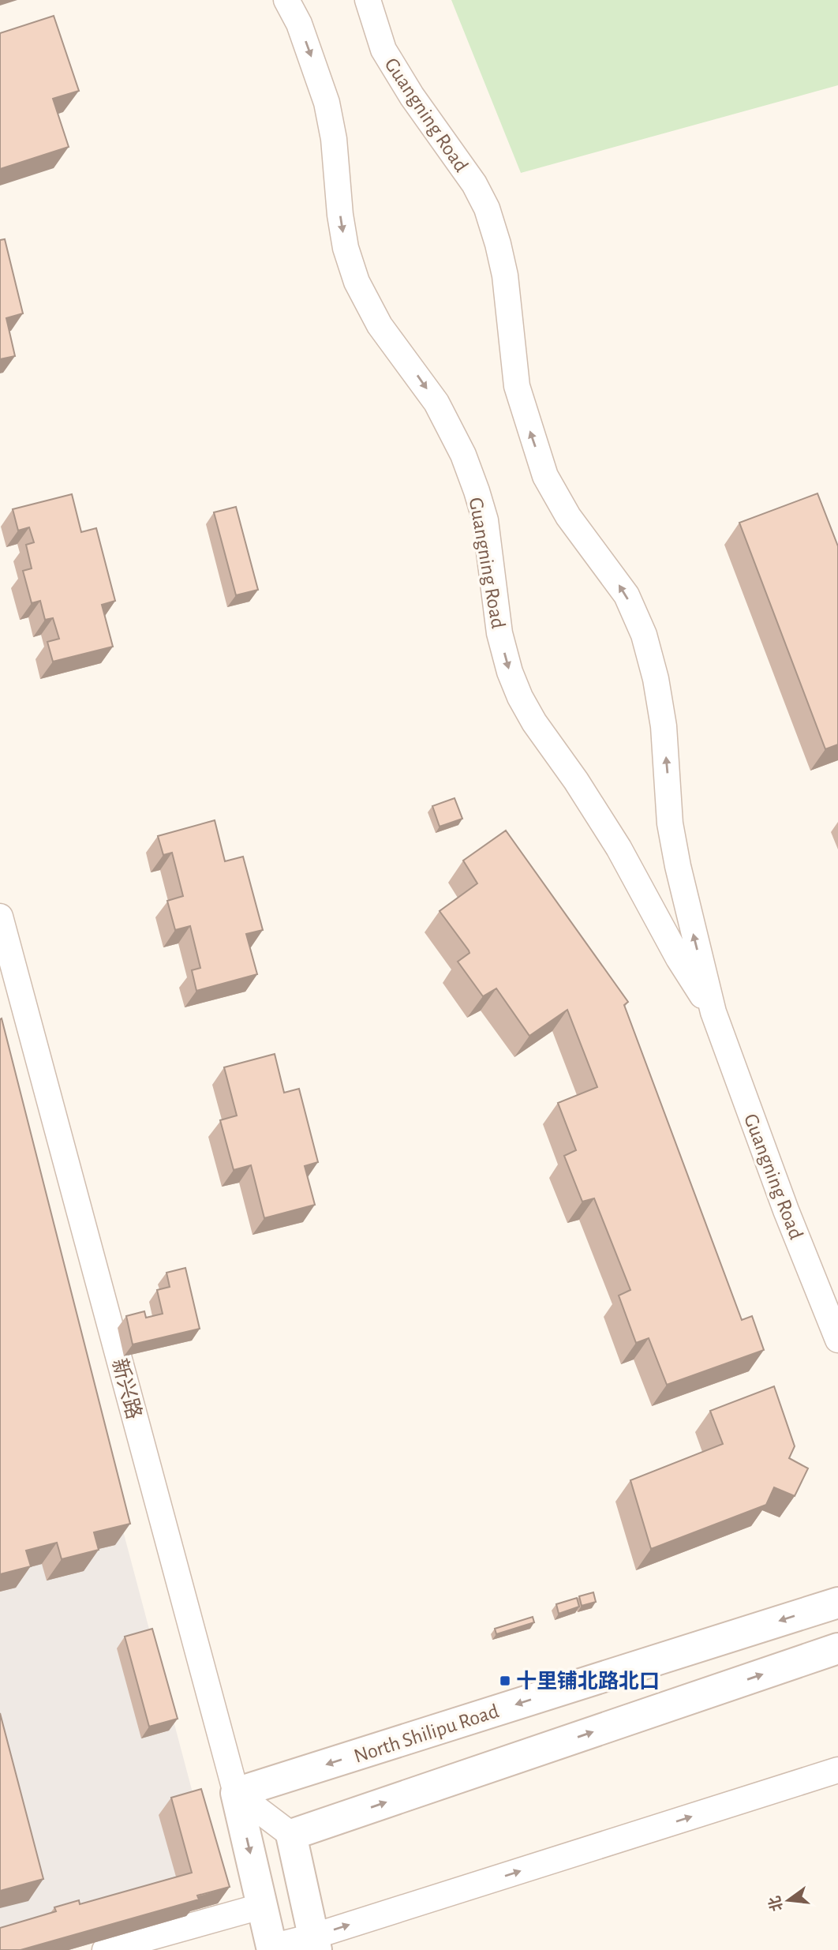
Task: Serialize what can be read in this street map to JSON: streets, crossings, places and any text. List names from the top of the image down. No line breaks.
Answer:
{"streets":{"street":["Guangning Road","新兴路","North Shilipu Road"]},"crossings":[["新兴路","North Shilipu Road"]],"places":{"transit":["十里铺北路北口"]},"north":"left"}
